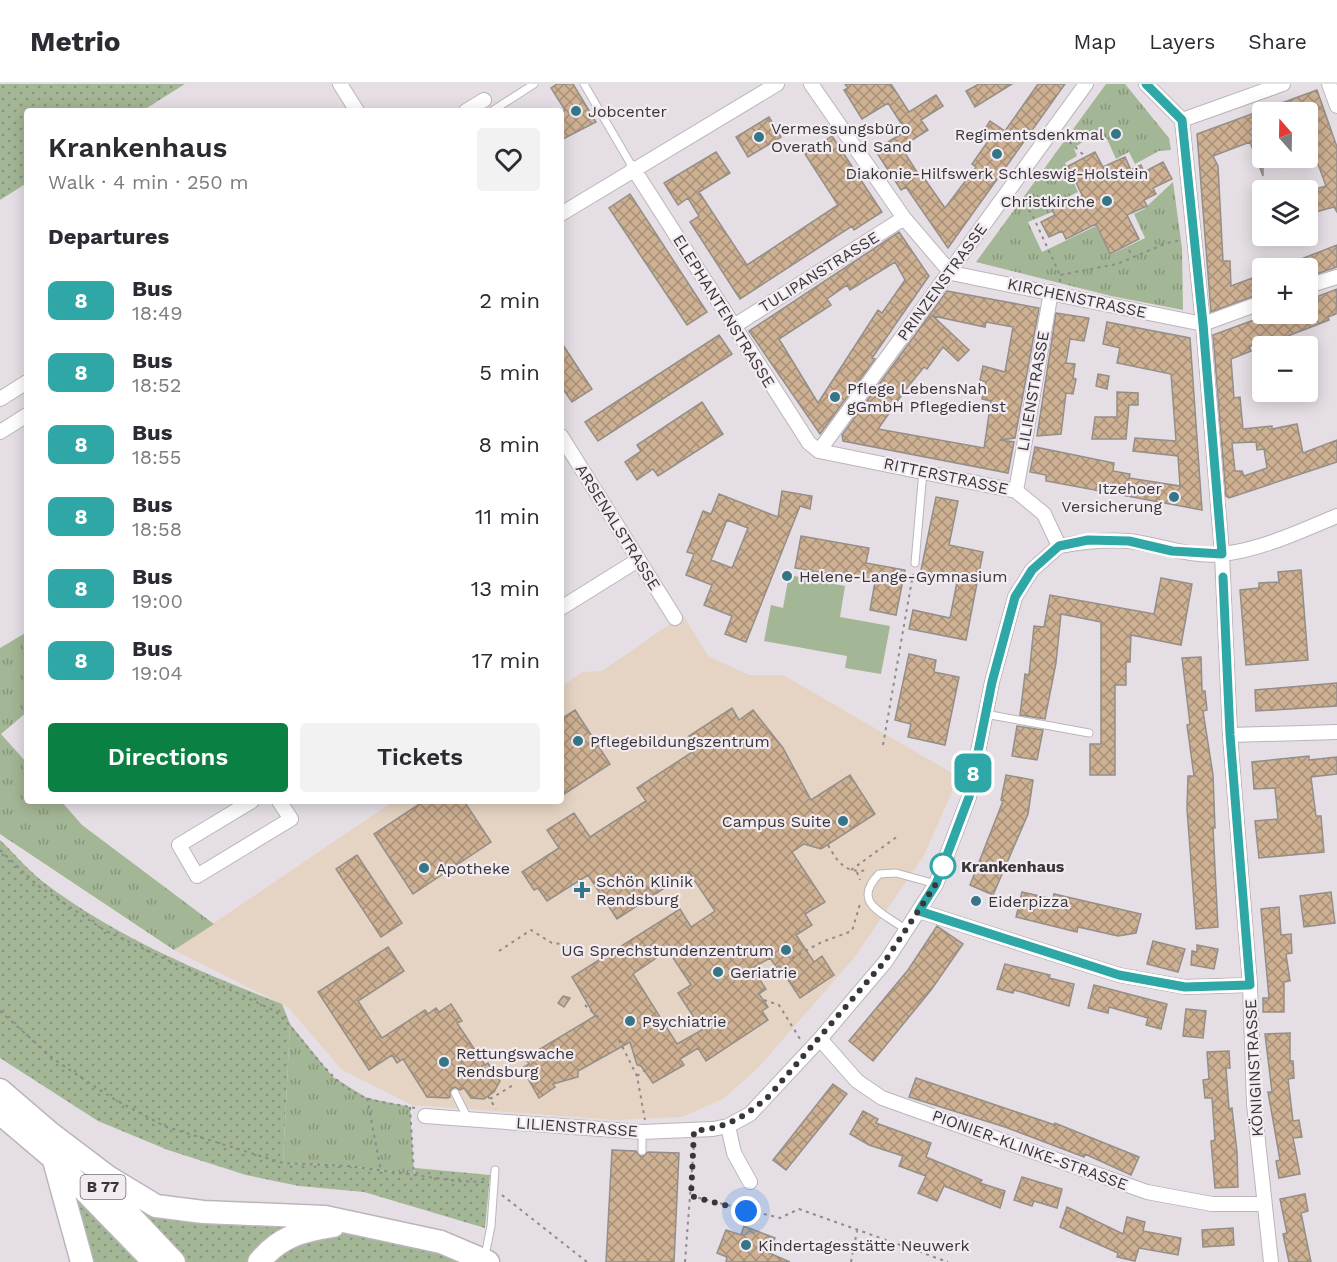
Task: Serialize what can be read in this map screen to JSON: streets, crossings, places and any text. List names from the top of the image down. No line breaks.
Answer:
{"streets":{"highway":["B 77"],"street":["TULIPANSTRASSE","PRINZENSTRASSE","KIRCHENSTRASSE","ELEPHANTENSTRASSE","LILIENSTRASSE","RITTERSTRASSE","ARSENALSTRASSE","KÖNIGINSTRASSE","PIONIER-KLINKE-STRASSE"]},"crossings":[["TULIPANSTRASSE","ELEPHANTENSTRASSE"],["PRINZENSTRASSE","KIRCHENSTRASSE"],["PRINZENSTRASSE","ELEPHANTENSTRASSE"],["PRINZENSTRASSE","RITTERSTRASSE"],["KIRCHENSTRASSE","LILIENSTRASSE"],["KIRCHENSTRASSE","KÖNIGINSTRASSE"],["ELEPHANTENSTRASSE","RITTERSTRASSE"],["LILIENSTRASSE","RITTERSTRASSE"],["LILIENSTRASSE","PIONIER-KLINKE-STRASSE"],["KÖNIGINSTRASSE","PIONIER-KLINKE-STRASSE"]],"places":{"other":["Jobcenter","Regimentsdenkmal","Vermessungsbüro Overath und Sand","Diakonie-Hilfswerk Schleswig-Holstein","Christkirche","Pflege LebensNah gGmbH Pflegedienst","Itzehoer Versicherung","Helene-Lange-Gymnasium","Pflegebildungszentrum","Campus Suite","Krankenhaus","Apotheke","Eiderpizza","UG Sprechstundenzentrum","Geriatrie","Psychiatrie","Rettungswache Rendsburg","Kindertagesstätte Neuwerk"],"health":["Schön Klinik Rendsburg"]},"lines":["bus line 8"],"north":"top","page":{"header":"Metrio","nav":["Map","Layers","Share"],"on_map":"8","map_buttons":["+","−"],"heading":[["Krankenhaus","Walk · 4 min · 250 m"],"Departures"],"list":[{"mark":"8","name":"Bus","note":"18:49","value":"2 min"},{"mark":"8","name":"Bus","note":"18:52","value":"5 min"},{"mark":"8","name":"Bus","note":"18:55","value":"8 min"},{"mark":"8","name":"Bus","note":"18:58","value":"11 min"},{"mark":"8","name":"Bus","note":"19:00","value":"13 min"},{"mark":"8","name":"Bus","note":"19:04","value":"17 min"}],"buttons":["Directions","Tickets"]}}
